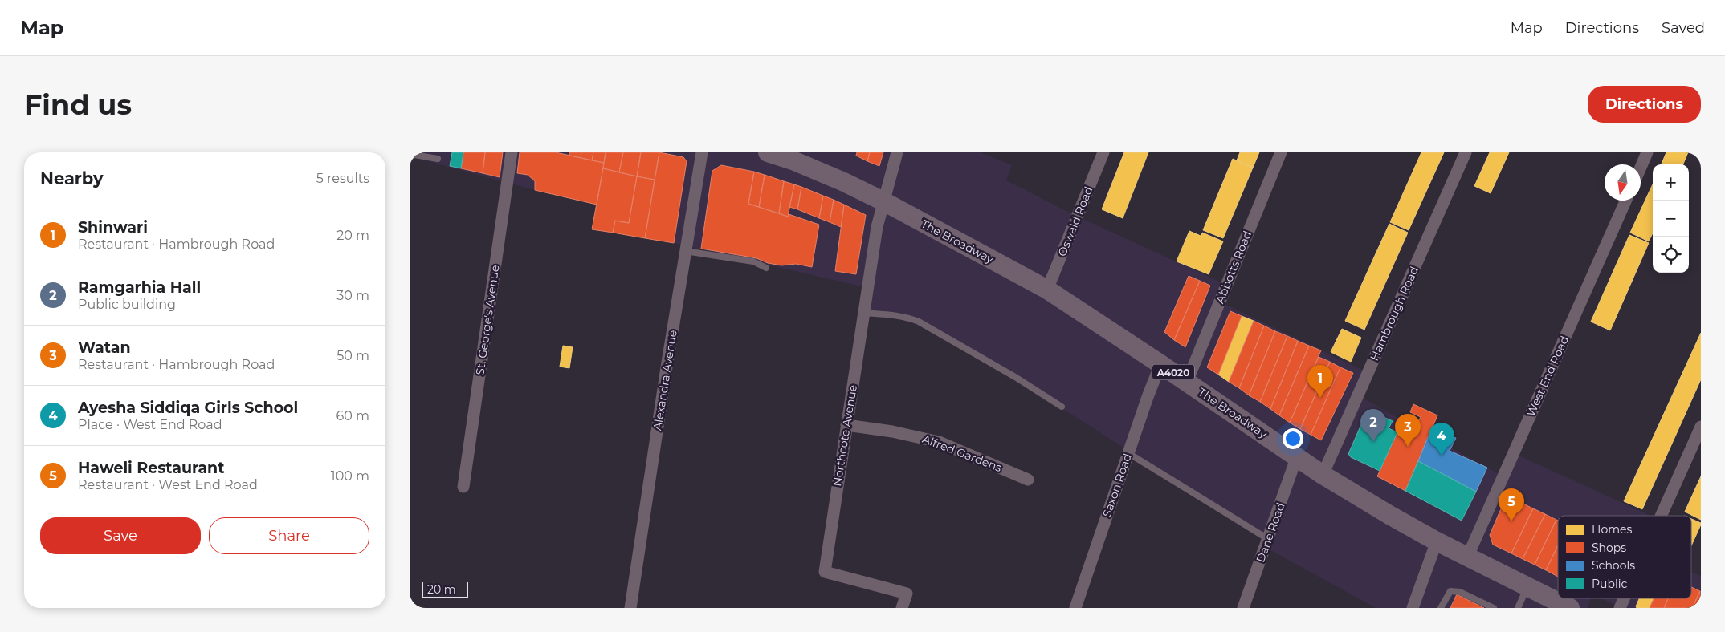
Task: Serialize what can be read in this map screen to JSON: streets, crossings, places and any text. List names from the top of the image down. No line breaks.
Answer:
{"streets":{"main road":["The Broadway","A4020"],"street":["Oswald Road","Abbotts Road","Hambrough Road","St. George's Avenue","West End Road","Alexandra Avenue","Northcote Avenue","Alfred Gardens","Saxon Road","Dane Road"]},"crossings":[["Oswald Road","The Broadway"],["The Broadway","Abbotts Road"],["The Broadway","Hambrough Road"],["The Broadway","West End Road"],["The Broadway","Northcote Avenue"],["The Broadway","Saxon Road"],["The Broadway","Dane Road"],["Northcote Avenue","Alfred Gardens"]],"legend":["Homes","Shops","Schools","Public"],"scale_bar":"20 m","north":"bottom","page":{"header":"Map","nav":["Map","Directions","Saved"],"buttons":["Directions",["Save","Share"]],"title":"Find us","heading":["Nearby","5 results"],"map_buttons":["+","−"],"list":[{"mark":"1","name":"Shinwari","note":"Restaurant · Hambrough Road","value":"20 m"},{"mark":"2","name":"Ramgarhia Hall","note":"Public building","value":"30 m"},{"mark":"3","name":"Watan","note":"Restaurant · Hambrough Road","value":"50 m"},{"mark":"4","name":"Ayesha Siddiqa Girls School","note":"Place · West End Road","value":"60 m"},{"mark":"5","name":"Haweli Restaurant","note":"Restaurant · West End Road","value":"100 m"}],"pins":["1","2","3","4","5"],"scale":"20 m"}}
